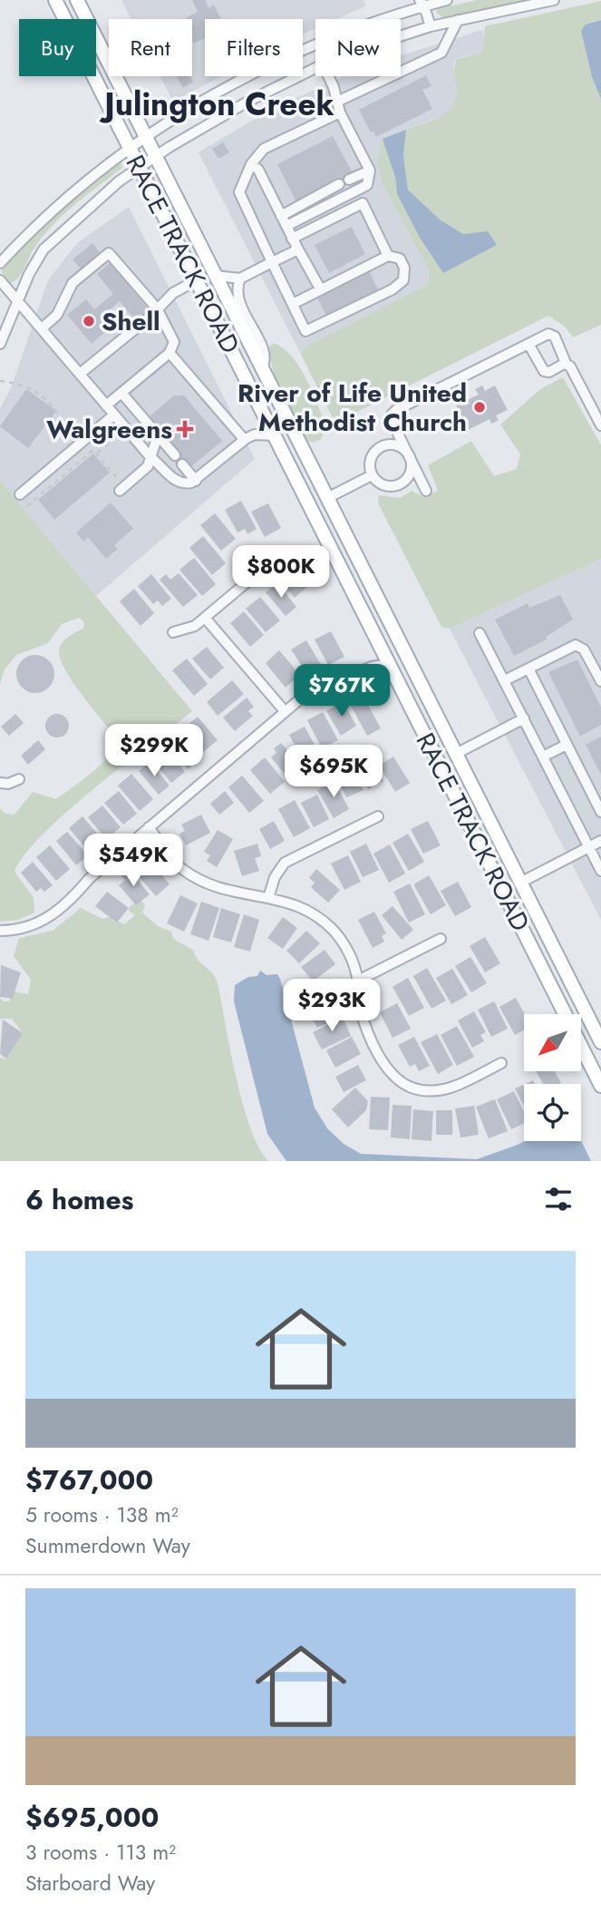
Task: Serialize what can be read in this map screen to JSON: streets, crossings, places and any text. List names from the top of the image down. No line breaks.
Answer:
{"streets":{"main road":["RACE TRACK ROAD"]},"districts":["Julington Creek"],"places":{"other":["Shell","River of Life United Methodist Church"],"health":["Walgreens"]},"north":"bottom left","page":{"chip":["Buy","Rent","Filters","New"],"price":["$800K","$767K","$299K","$695K","$549K","$293K"],"heading":"6 homes","list":[{"name":"$767,000","note":"5 rooms · 138 m² · Summerdown Way"},{"name":"$695,000","note":"3 rooms · 113 m² · Starboard Way"}]}}
